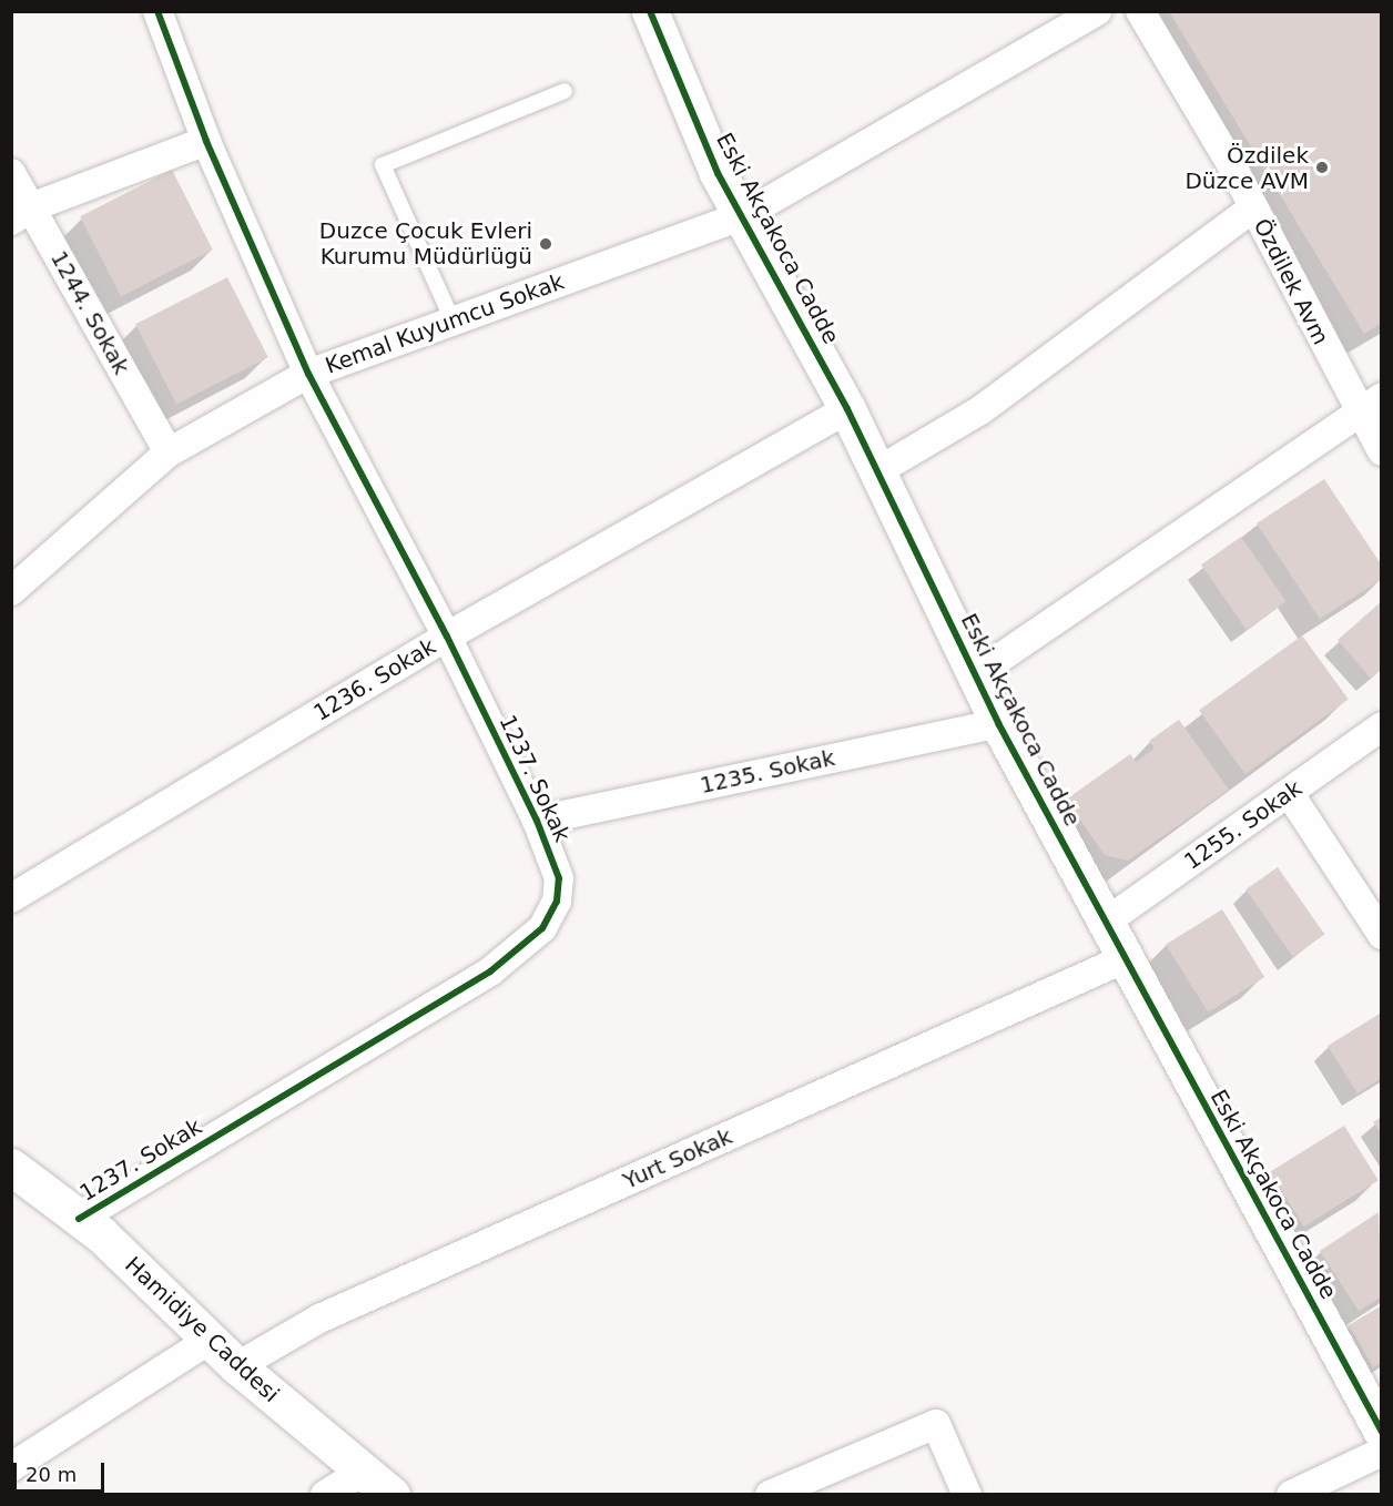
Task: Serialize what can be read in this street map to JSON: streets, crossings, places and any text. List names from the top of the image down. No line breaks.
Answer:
{"streets":{"street":["Eski Akçakoca Cadde","Özdilek Avm","1244. Sokak","Kemal Kuyumcu Sokak","1236. Sokak","1235. Sokak","1237. Sokak","1255. Sokak","Yurt Sokak","Hamidiye Caddesi"]},"crossings":[["Eski Akçakoca Cadde","Kemal Kuyumcu Sokak"],["Eski Akçakoca Cadde","1236. Sokak"],["Eski Akçakoca Cadde","1235. Sokak"],["Eski Akçakoca Cadde","1255. Sokak"],["Eski Akçakoca Cadde","Yurt Sokak"],["1244. Sokak","Kemal Kuyumcu Sokak"],["Kemal Kuyumcu Sokak","1237. Sokak"],["1236. Sokak","1237. Sokak"],["1235. Sokak","1237. Sokak"],["1237. Sokak","Hamidiye Caddesi"],["Yurt Sokak","Hamidiye Caddesi"]],"places":["Özdilek Düzce AVM","Duzce Çocuk Evleri Kurumu Müdürlügü"],"scale_bar":"20 m"}
